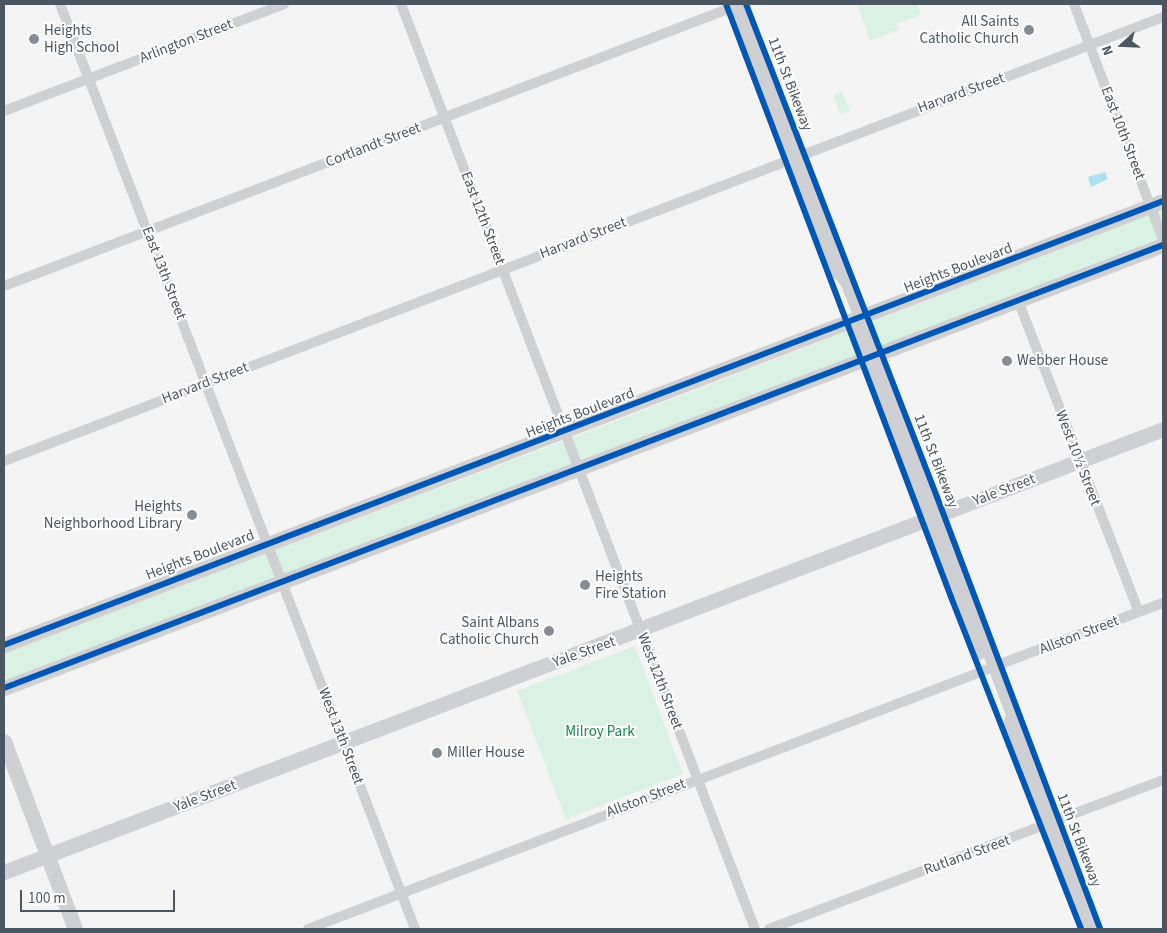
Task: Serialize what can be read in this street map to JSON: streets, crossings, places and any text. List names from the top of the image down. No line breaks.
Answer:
{"streets":{"main road":["Heights Boulevard","Yale Street"],"street":["Arlington Street","Harvard Street","East 10th Street","Cortlandt Street","East 12th Street","East 13th Street","West 10½ Street","Allston Street","West 12th Street","West 13th Street","Rutland Street"],"cycle path":["11th St Bikeway"]},"crossings":[["Arlington Street","East 13th Street"],["Harvard Street","East 10th Street"],["Harvard Street","East 12th Street"],["Harvard Street","East 13th Street"],["East 10th Street","Heights Boulevard"],["Cortlandt Street","East 12th Street"],["Cortlandt Street","East 13th Street"],["East 12th Street","Heights Boulevard"],["East 12th Street","West 12th Street"],["Heights Boulevard","East 13th Street"],["Heights Boulevard","West 12th Street"],["Heights Boulevard","West 13th Street"],["East 13th Street","West 13th Street"],["West 10½ Street","Yale Street"],["West 10½ Street","Allston Street"],["Yale Street","West 12th Street"],["Yale Street","West 13th Street"],["Allston Street","West 12th Street"],["Allston Street","West 13th Street"]],"parks":["Milroy Park"],"places":["All Saints Catholic Church","Heights High School","Webber House","Heights Neighborhood Library","Heights Fire Station","Saint Albans Catholic Church","Miller House"],"scale_bar":"100 m","north":"left"}
